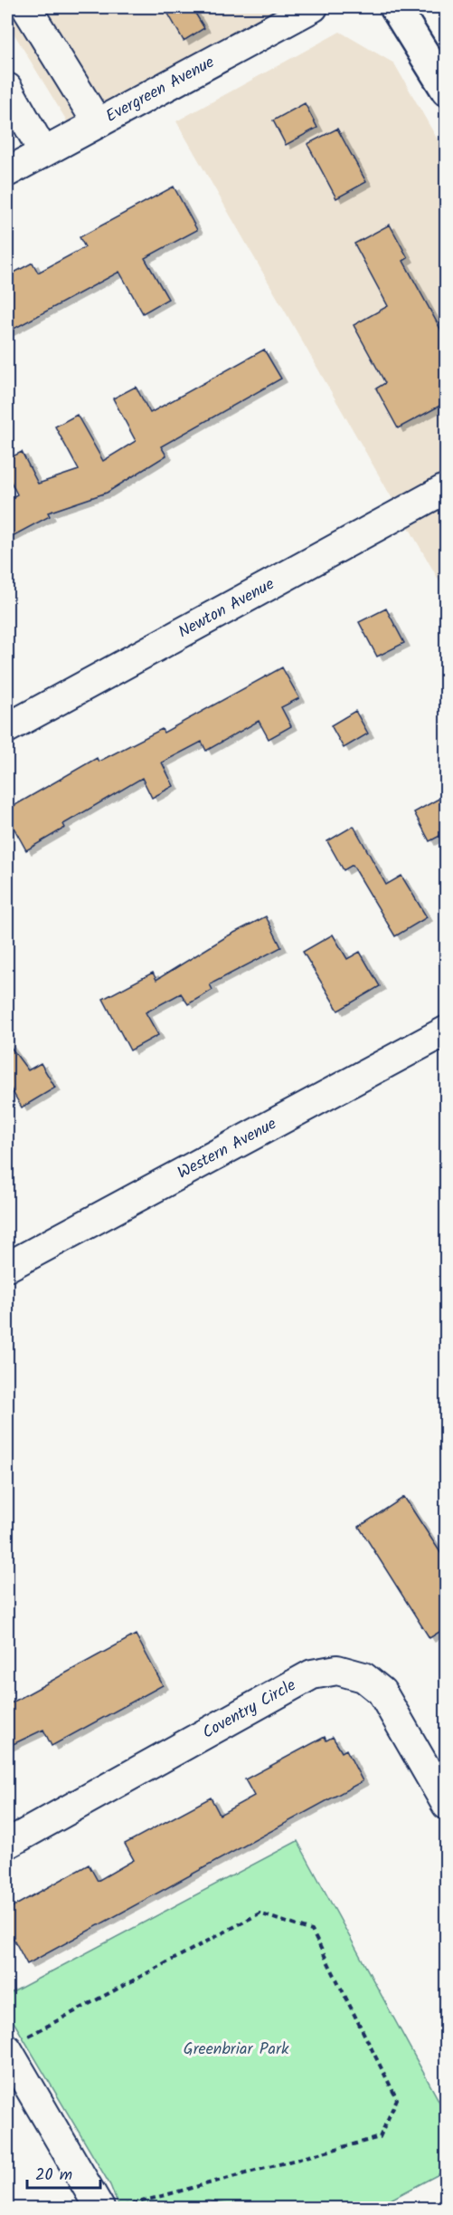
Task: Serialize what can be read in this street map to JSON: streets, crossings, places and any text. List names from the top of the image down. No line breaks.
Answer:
{"streets":{"street":["Evergreen Avenue","Newton Avenue","Western Avenue","Coventry Circle"]},"parks":["Greenbriar Park"],"scale_bar":"20 m"}
